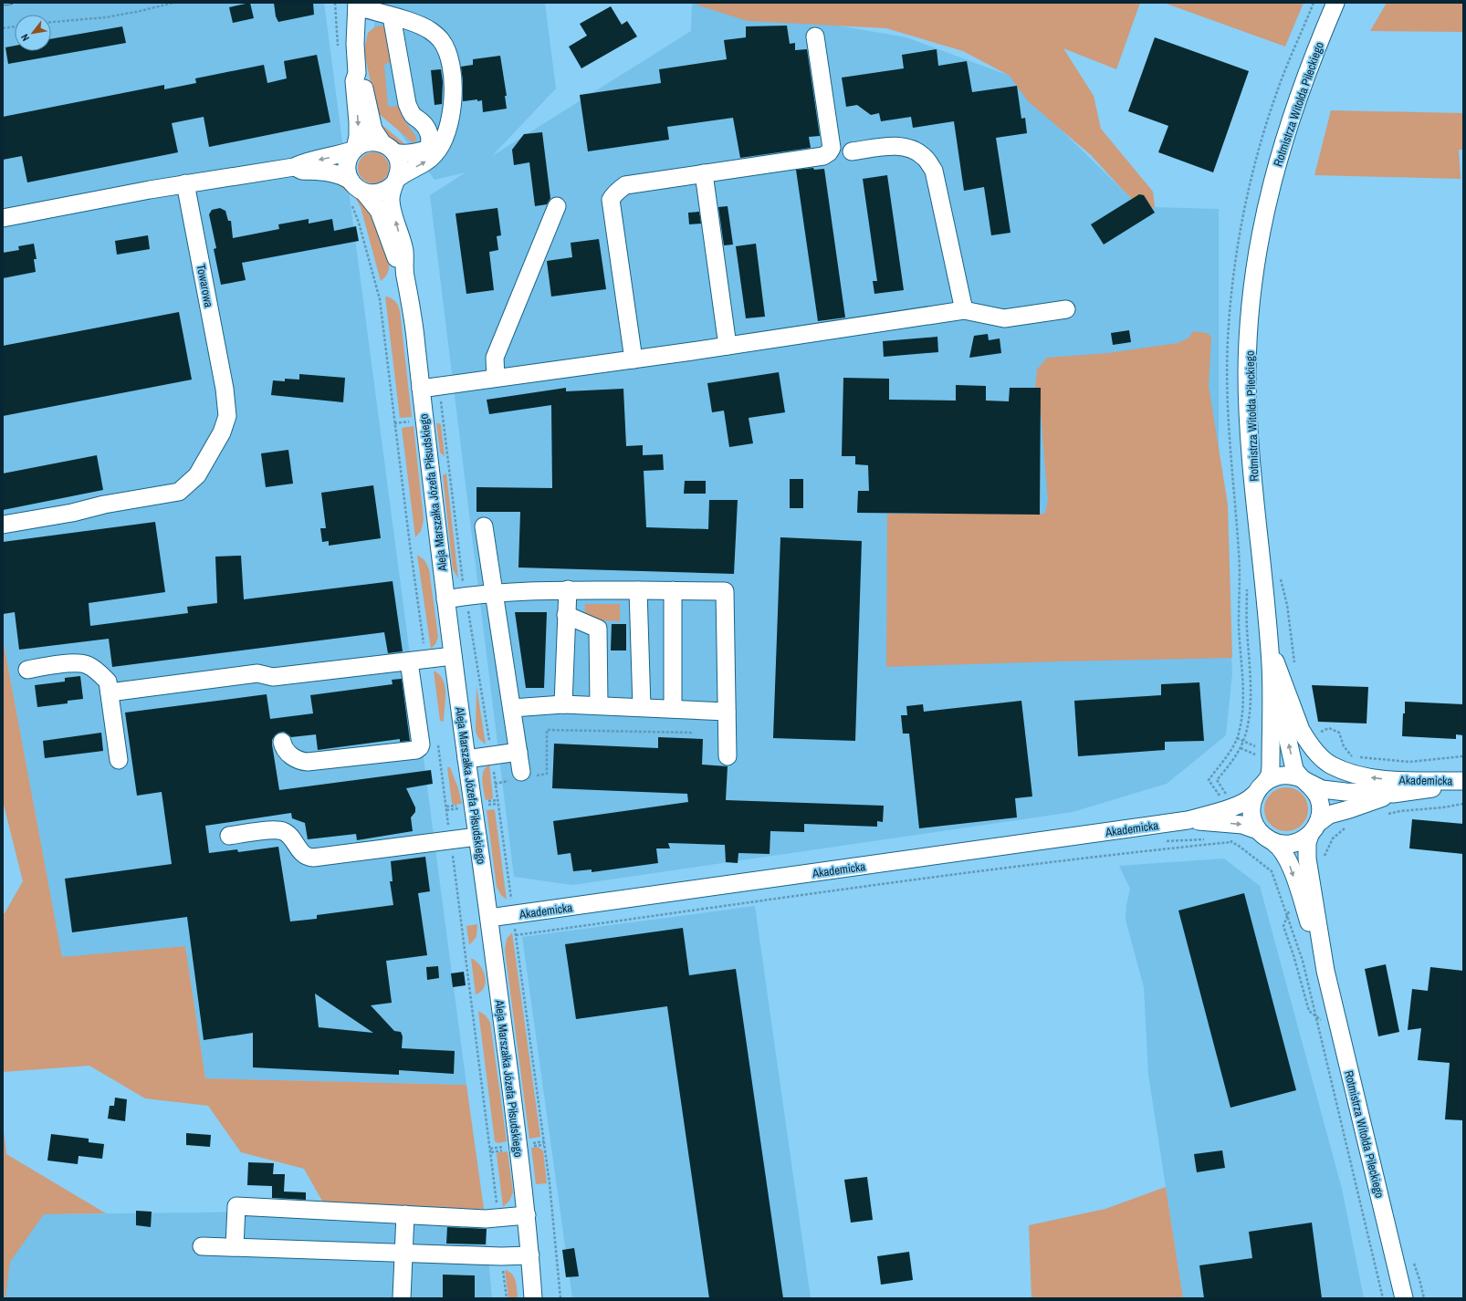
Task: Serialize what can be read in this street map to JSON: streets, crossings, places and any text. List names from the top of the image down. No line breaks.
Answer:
{"streets":{"street":["Rotmistrza Witolda Pileckiego","Towarowa","Aleja Marszałka Józefa Piłsudskiego","Akademicka"]},"crossings":[["Rotmistrza Witolda Pileckiego","Akademicka"],["Aleja Marszałka Józefa Piłsudskiego","Akademicka"]],"north":"bottom left"}
